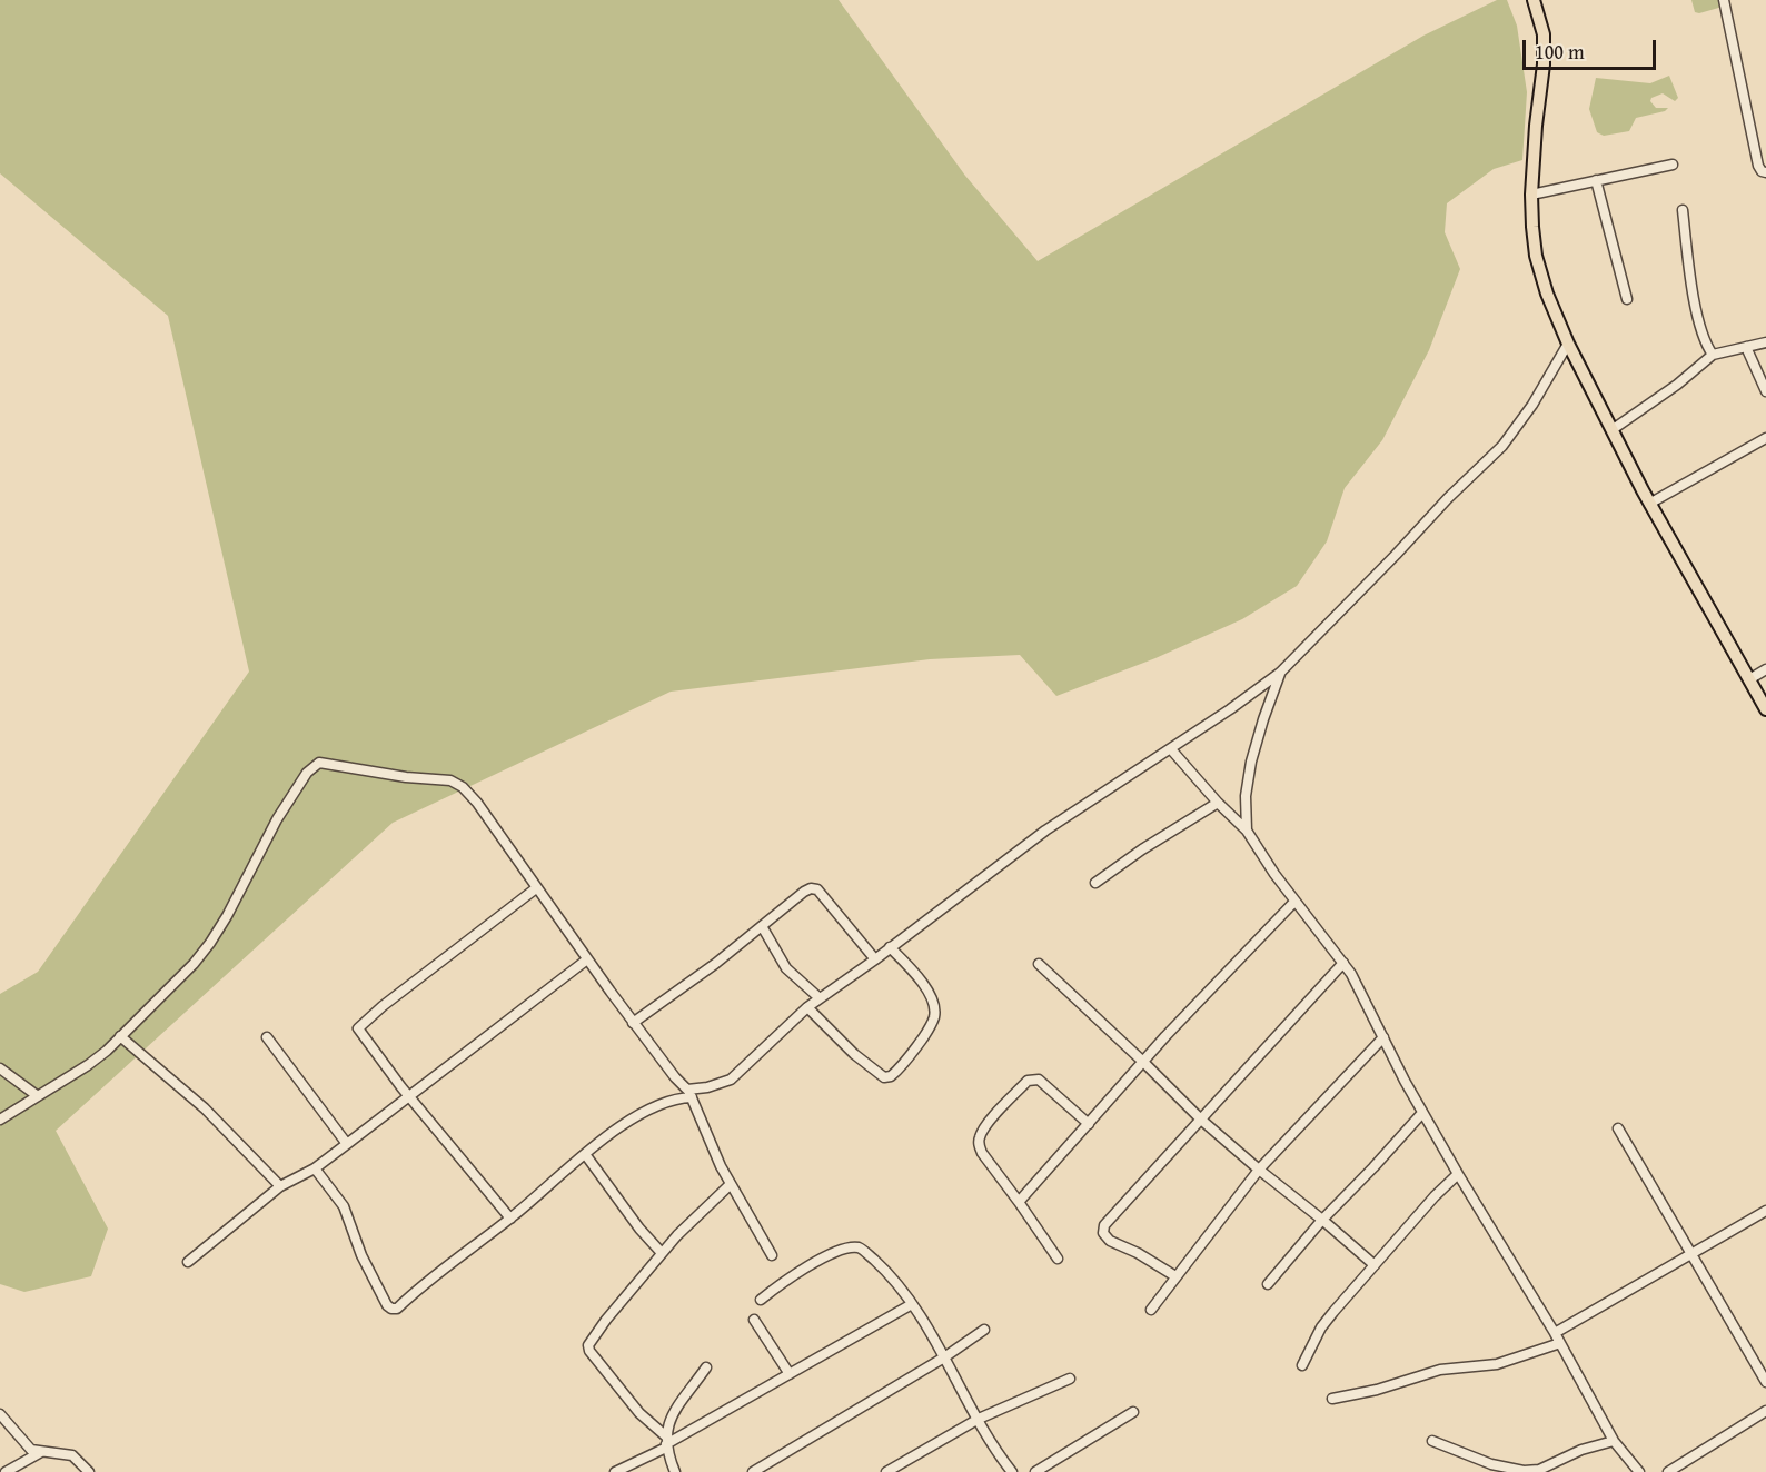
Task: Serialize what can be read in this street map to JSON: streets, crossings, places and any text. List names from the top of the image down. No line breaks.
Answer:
{"scale_bar":"100 m"}
